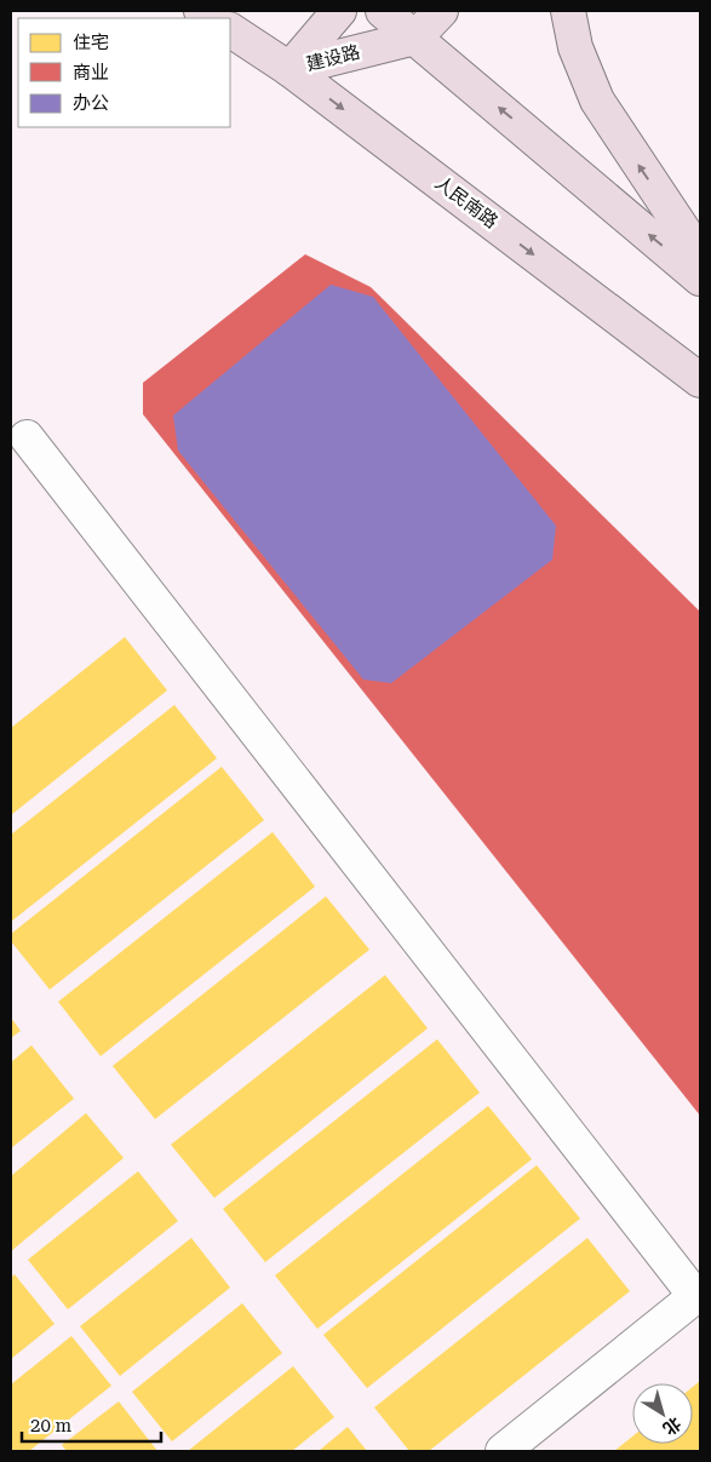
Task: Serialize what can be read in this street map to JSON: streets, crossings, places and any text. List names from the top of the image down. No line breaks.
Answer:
{"streets":{"main road":["建设路","人民南路"]},"crossings":[["建设路","人民南路"]],"legend":["住宅","商业","办公"],"scale_bar":"20 m","north":"bottom right"}
